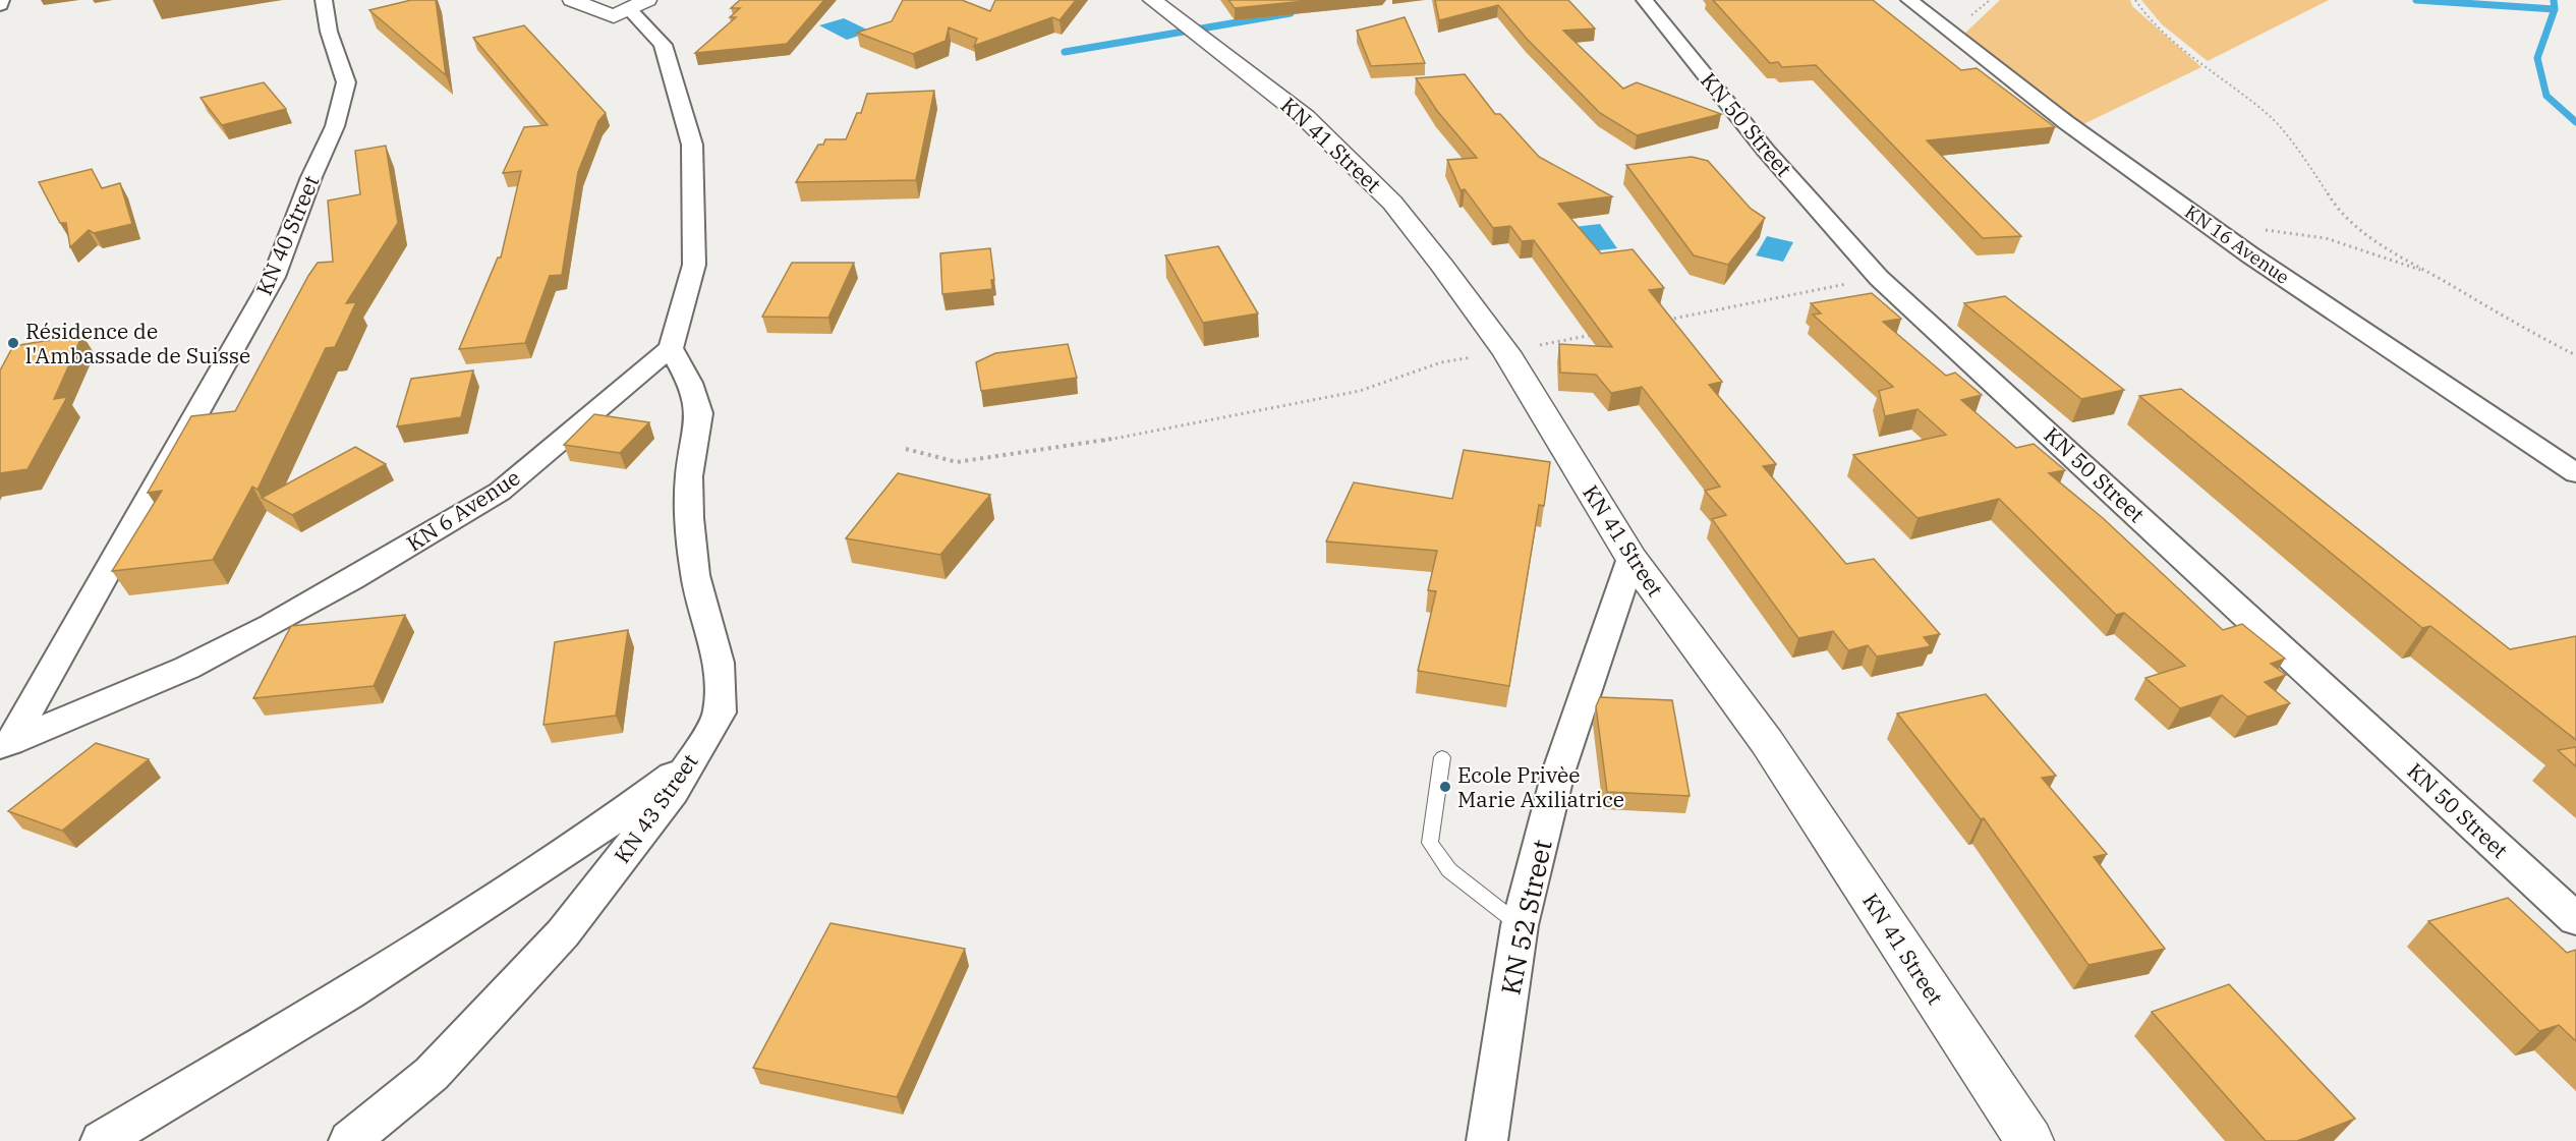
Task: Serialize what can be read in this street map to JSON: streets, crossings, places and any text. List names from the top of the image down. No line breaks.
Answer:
{"streets":{"main road":["KN 41 Street"],"street":["KN 50 Street","KN 40 Street","KN 16 Avenue","KN 6 Avenue","KN 43 Street","KN 52 Street"]},"crossings":[["KN 41 Street","KN 52 Street"],["KN 40 Street","KN 6 Avenue"],["KN 6 Avenue","KN 43 Street"]],"places":["Résidence de l'Ambassade de Suisse","Ecole Privèe Marie Axiliatrice"]}
